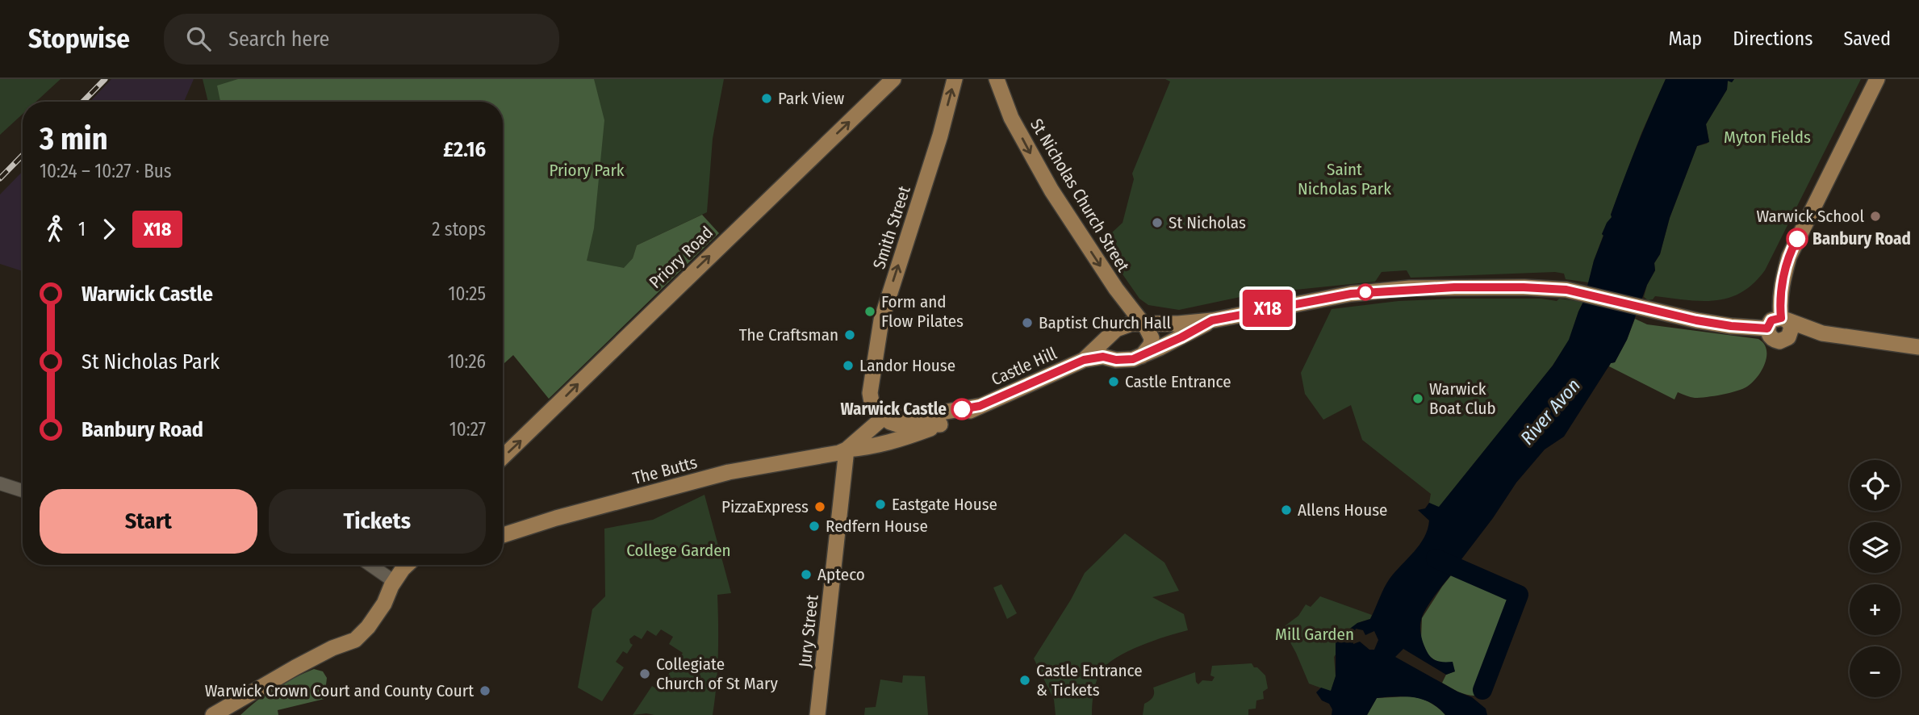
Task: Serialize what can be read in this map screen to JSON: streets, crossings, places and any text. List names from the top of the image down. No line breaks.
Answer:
{"streets":{"main road":["St Nicholas Church Street","Smith Street","Priory Road","Castle Hill","The Butts","Jury Street"]},"crossings":[["St Nicholas Church Street","Castle Hill"],["Smith Street","Castle Hill"],["Castle Hill","The Butts"],["Castle Hill","Jury Street"],["The Butts","Jury Street"]],"one_way":["St Nicholas Church Street","Smith Street","Priory Road"],"water":["River Avon"],"parks":["Myton Fields","Saint Nicholas Park","Priory Park","College Garden","Mill Garden"],"places":["Park View","Warwick School","St Nicholas","Banbury Road","Form and Flow Pilates","Baptist Church Hall","The Craftsman","Landor House","Castle Entrance","Warwick Boat Club","Warwick Castle","Eastgate House","PizzaExpress","Allens House","Redfern House","Apteco","Collegiate Church of St Mary","Castle Entrance & Tickets","Warwick Crown Court and County Court"],"lines":["bus line X18"],"page":{"header":"Stopwise","search":"Search here","nav":["Map","Directions","Saved"],"on_map":"X18","heading":["3 min","10:24 – 10:27 · Bus","£2.16"],"legs":["1","X18","2 stops"],"list":[{"name":"Warwick Castle","value":"10:25"},{"name":"St Nicholas Park","value":"10:26"},{"name":"Banbury Road","value":"10:27"}],"map_buttons":["+","−"],"buttons":["Start","Tickets"]}}
